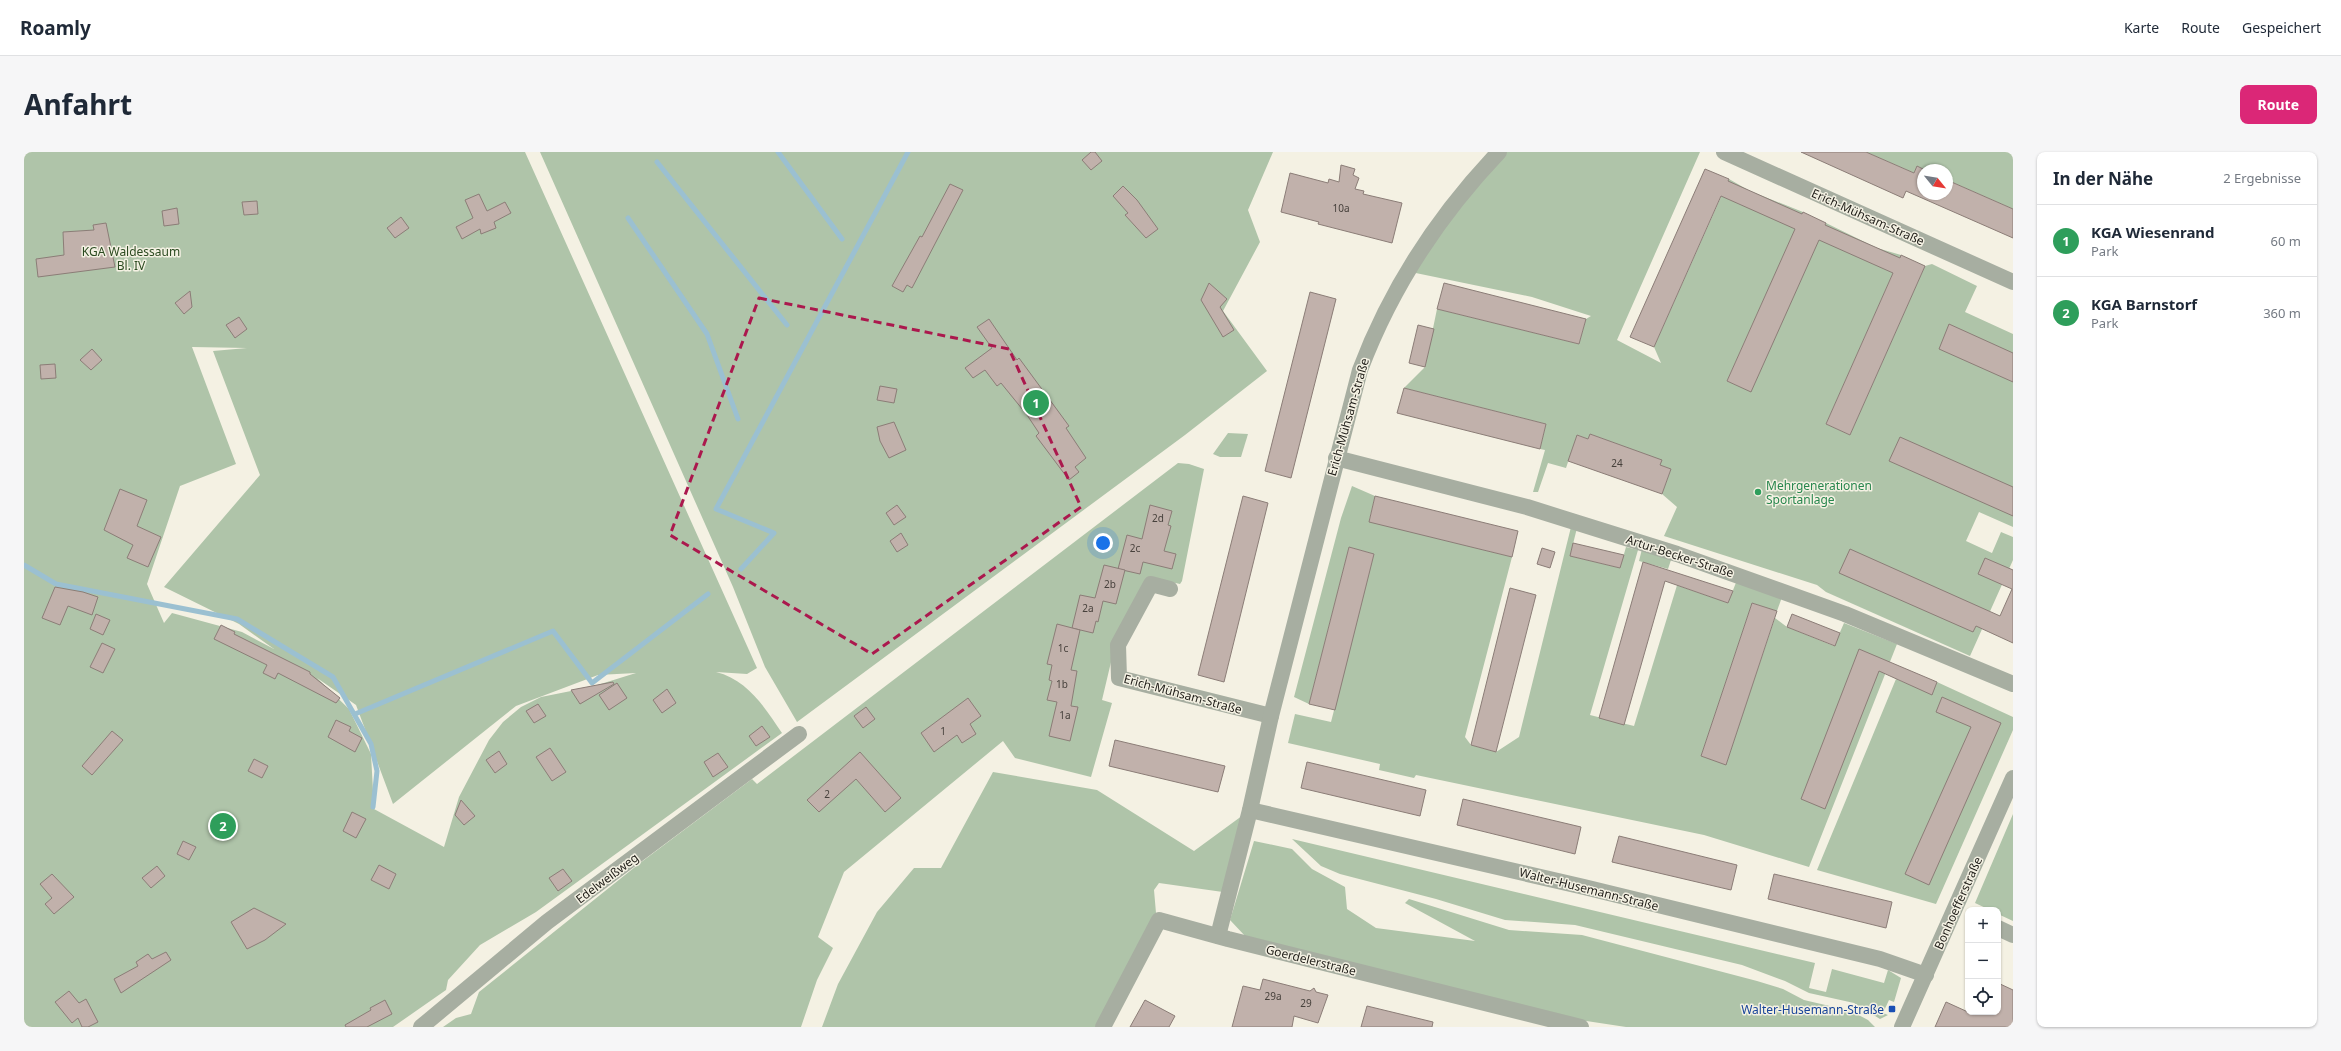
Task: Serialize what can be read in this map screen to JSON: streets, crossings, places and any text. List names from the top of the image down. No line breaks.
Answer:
{"streets":{"street":["Erich-Mühsam-Straße","Artur-Becker-Straße","Edelweißweg","Walter-Husemann-Straße","Bonhoefferstraße","Goerdelerstraße"]},"crossings":[["Erich-Mühsam-Straße","Artur-Becker-Straße"],["Erich-Mühsam-Straße","Walter-Husemann-Straße"],["Erich-Mühsam-Straße","Goerdelerstraße"],["Walter-Husemann-Straße","Bonhoefferstraße"]],"parks":["KGA Waldessaum Bl. IV"],"places":{"other":["Mehrgenerationen Sportanlage"],"transit":["Walter-Husemann-Straße"]},"house_numbers":["10a","24","2d","2c","2b","2a","1c","1b","1a","1","2","29a","29"],"north":"bottom right","page":{"header":"Roamly","nav":["Karte","Route","Gespeichert"],"title":"Anfahrt","buttons":"Route","heading":["In der Nähe","2 Ergebnisse"],"list":[{"mark":"1","name":"KGA Wiesenrand","note":"Park","value":"60 m"},{"mark":"2","name":"KGA Barnstorf","note":"Park","value":"360 m"}],"pins":["1","2"],"map_buttons":["+","−"]}}
